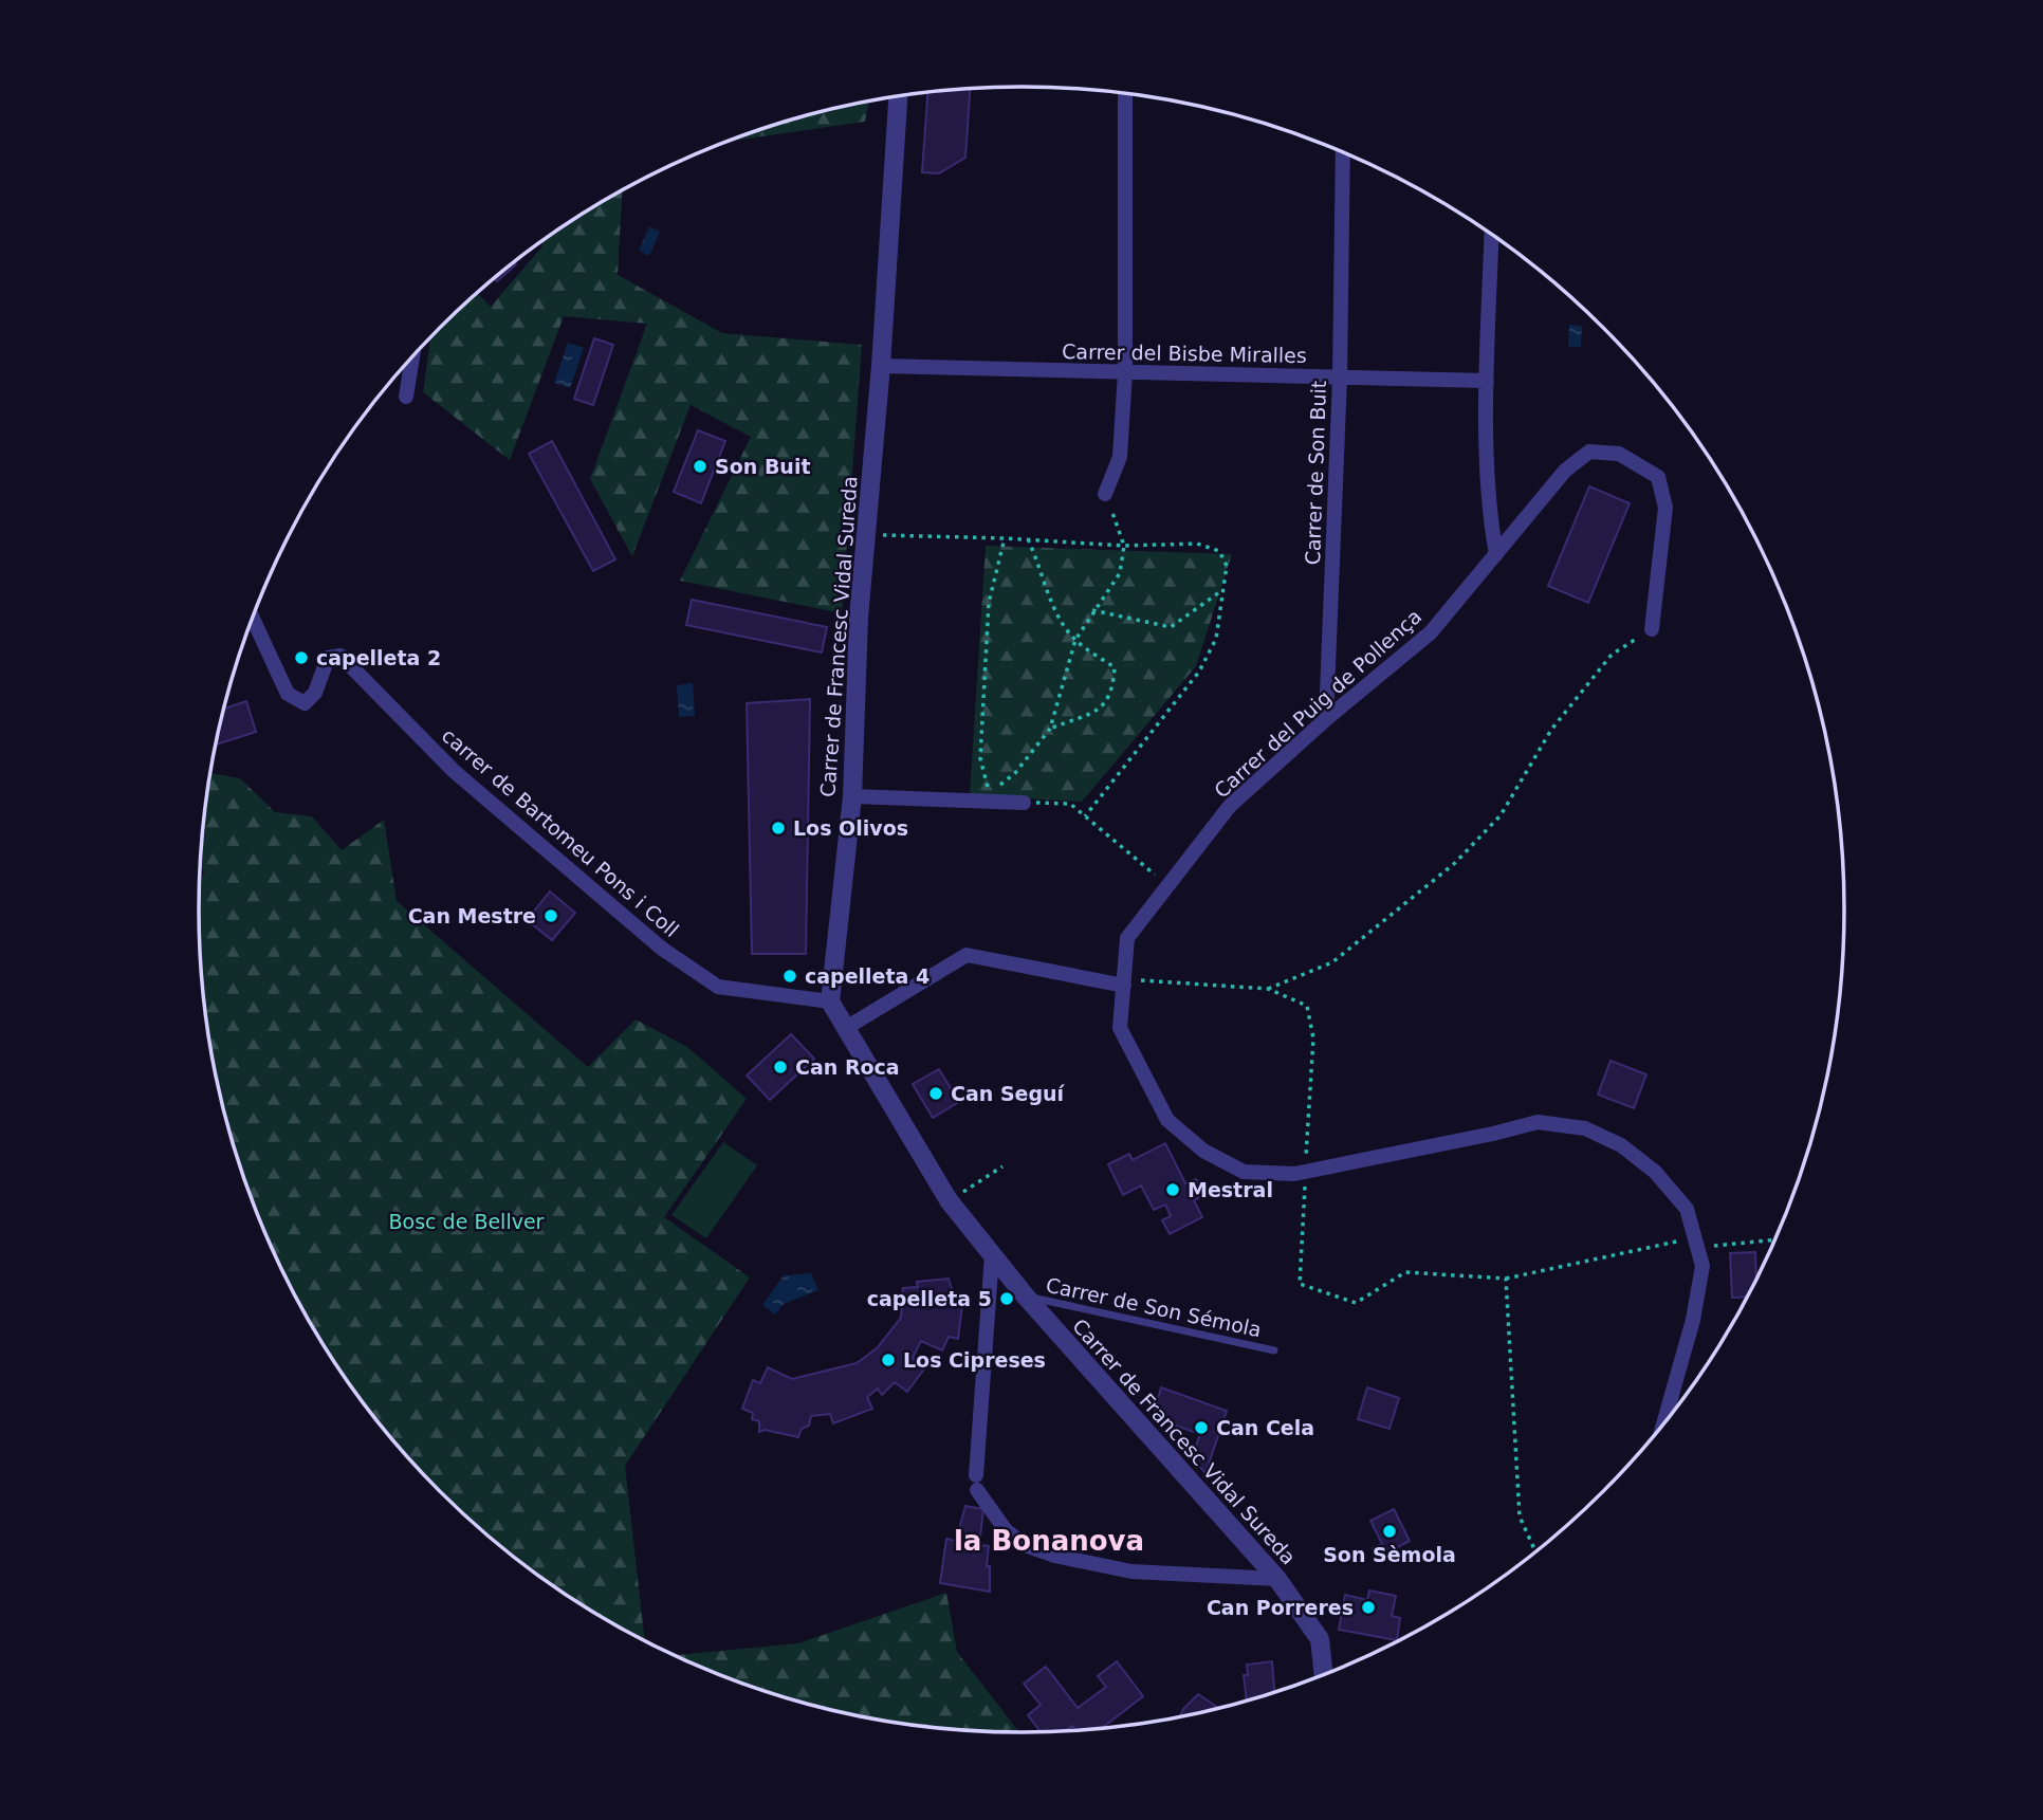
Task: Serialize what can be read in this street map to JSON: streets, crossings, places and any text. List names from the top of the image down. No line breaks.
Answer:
{"streets":{"street":["Carrer del Bisbe Miralles","Carrer de Son Buit","Carrer de Francesc Vidal Sureda","Carrer del Puig de Pollença","carrer de Bartomeu Pons i Coll"],"lane":["Carrer de Son Sémola"]},"crossings":[["Carrer del Bisbe Miralles","Carrer de Son Buit"],["Carrer del Bisbe Miralles","Carrer de Francesc Vidal Sureda"],["Carrer de Son Buit","Carrer del Puig de Pollença"],["Carrer de Francesc Vidal Sureda","carrer de Bartomeu Pons i Coll"],["Carrer de Francesc Vidal Sureda","Carrer de Son Sémola"]],"districts":["la Bonanova"],"parks":["Bosc de Bellver"],"places":["Son Buit","capelleta 2","Los Olivos","Can Mestre","capelleta 4","Can Roca","Can Seguí","Mestral","capelleta 5","Los Cipreses","Can Cela","Son Sèmola","Can Porreres"]}
